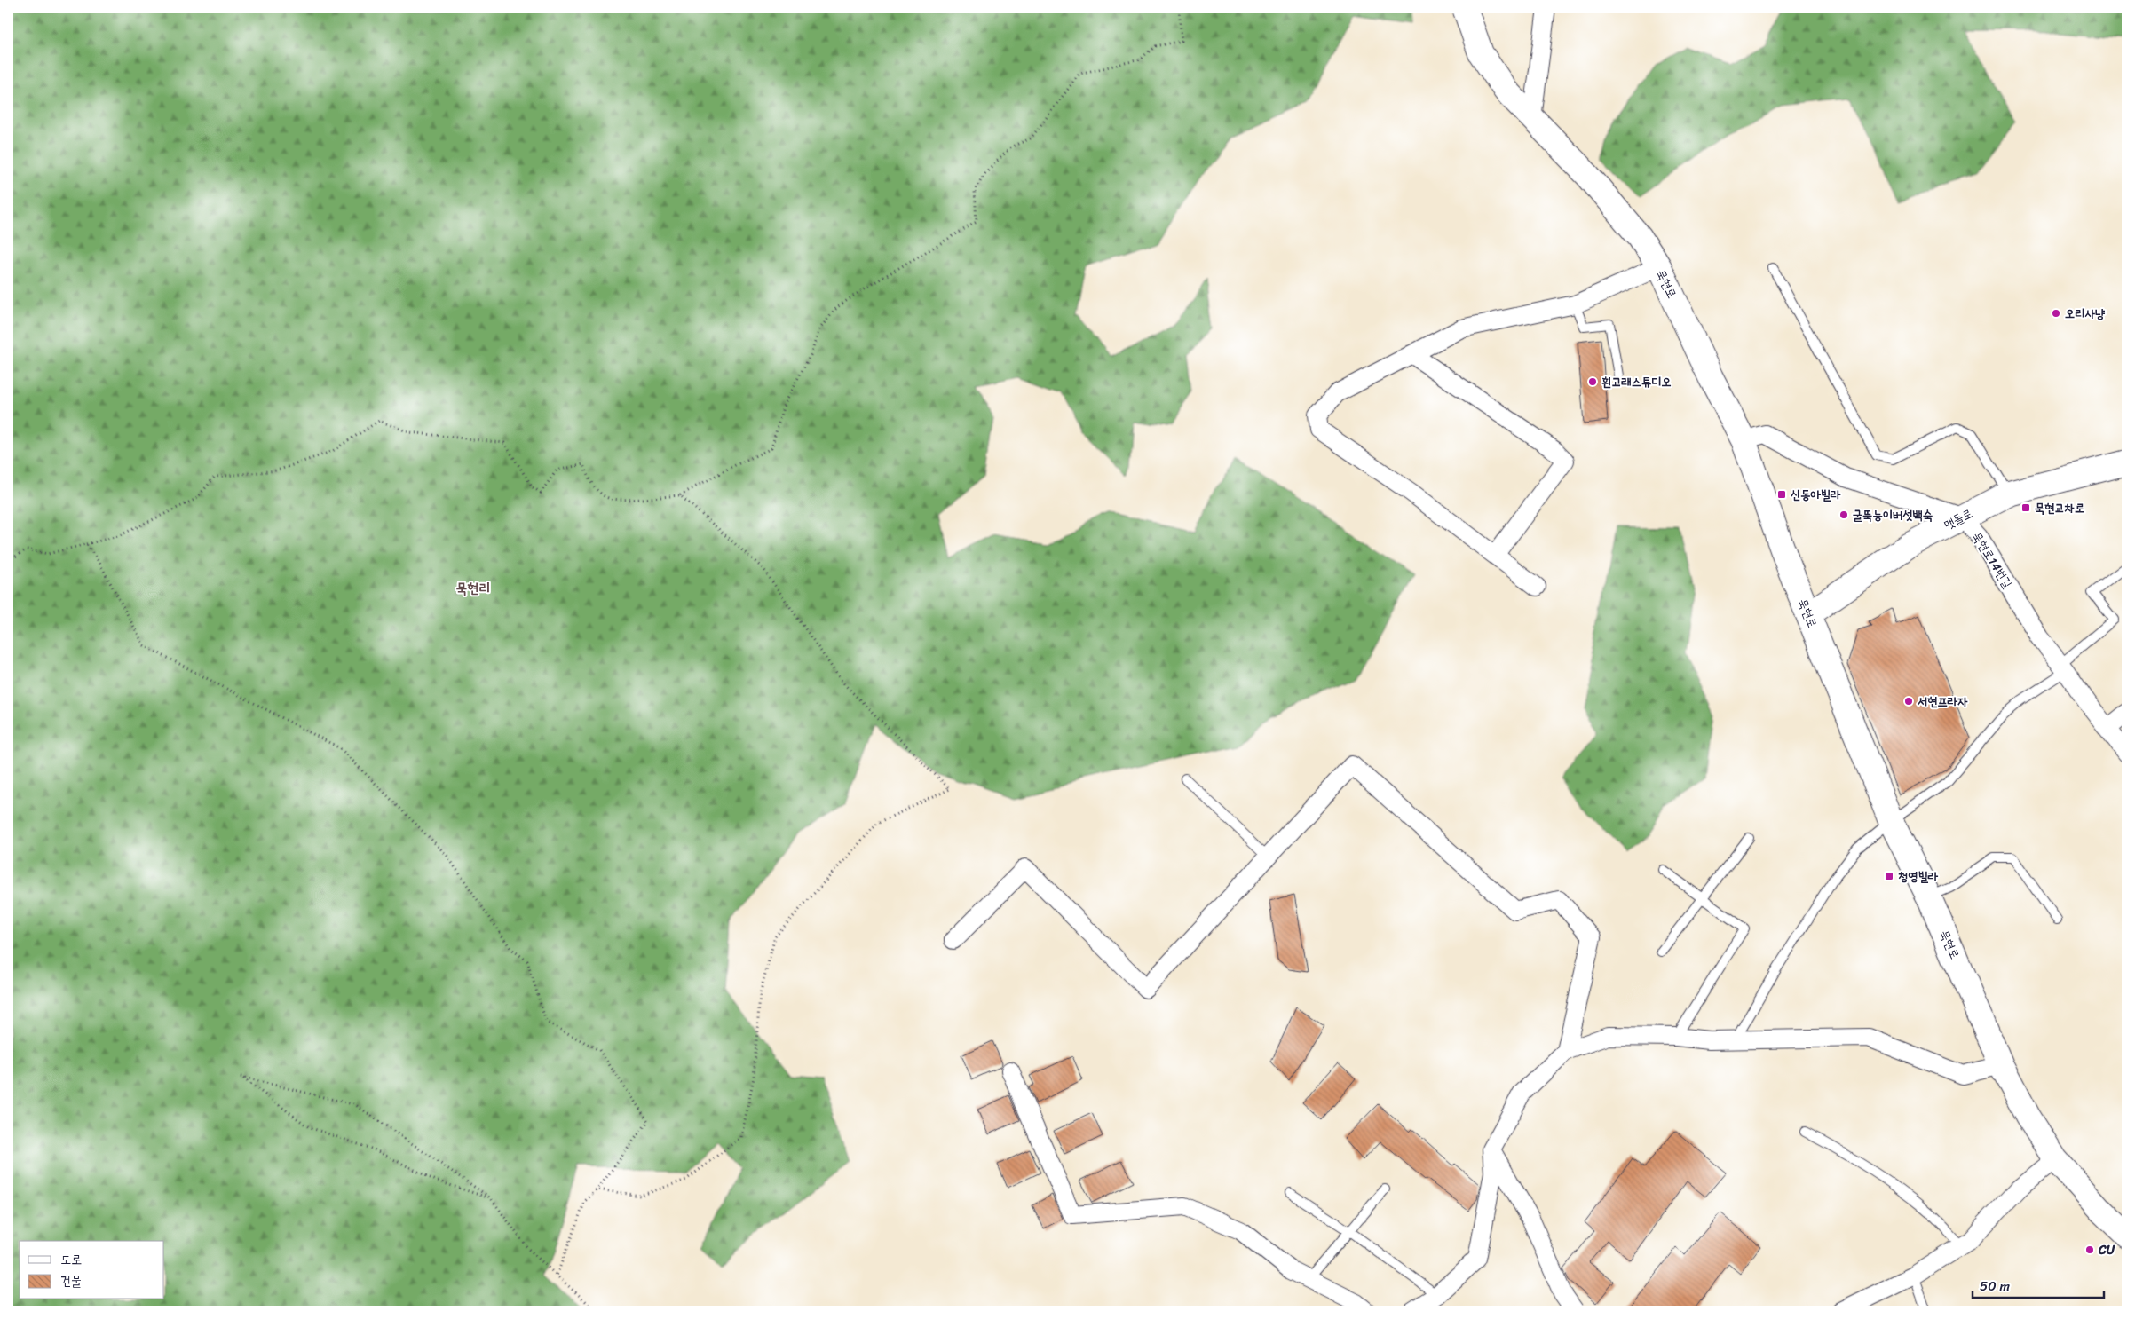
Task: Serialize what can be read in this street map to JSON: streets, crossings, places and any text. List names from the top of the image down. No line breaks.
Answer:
{"streets":{"street":["묵현로","맷돌로","묵현로14번길"]},"crossings":[["묵현로","맷돌로"],["묵현로","묵현로14번길"],["맷돌로","묵현로14번길"]],"districts":["묵현리"],"places":{"other":["오리사냥","흰고래스튜디오","굴뚝능이버섯백숙","서현프라자","CU"],"transit":["신동아빌라","묵현교차로","청영빌라"]},"legend":["도로","건물"],"scale_bar":"50 m"}
